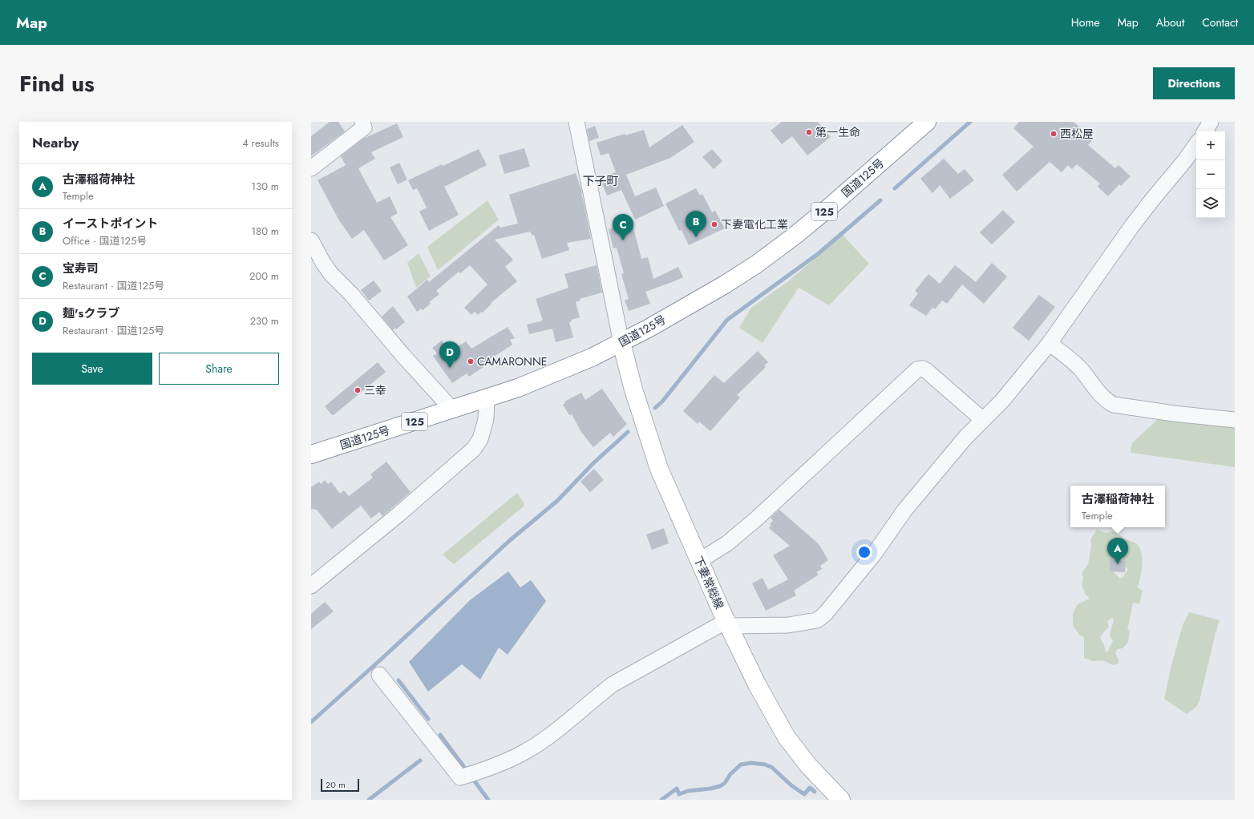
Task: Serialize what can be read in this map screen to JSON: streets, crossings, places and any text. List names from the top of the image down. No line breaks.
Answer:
{"streets":{"main road":["国道125号","125","下妻常総線"]},"crossings":[["国道125号","下妻常総線"]],"districts":["下子町"],"places":["第一生命","西松屋","下妻電化工業","CAMARONNE","三幸"],"scale_bar":"20 m","page":{"header":"Map","nav":["Home","Map","About","Contact"],"title":"Find us","buttons":["Directions",["Save","Share"]],"heading":["Nearby","4 results"],"map_buttons":["+","−"],"list":[{"mark":"A","name":"古澤稲荷神社","note":"Temple","value":"130 m"},{"mark":"B","name":"イーストポイント","note":"Office · 国道125号","value":"180 m"},{"mark":"C","name":"宝寿司","note":"Restaurant · 国道125号","value":"200 m"},{"mark":"D","name":"麺'sクラブ","note":"Restaurant · 国道125号","value":"230 m"}],"pins":["B","C","D","A"],"popup":["古澤稲荷神社","Temple"],"scale":"20 m"}}
